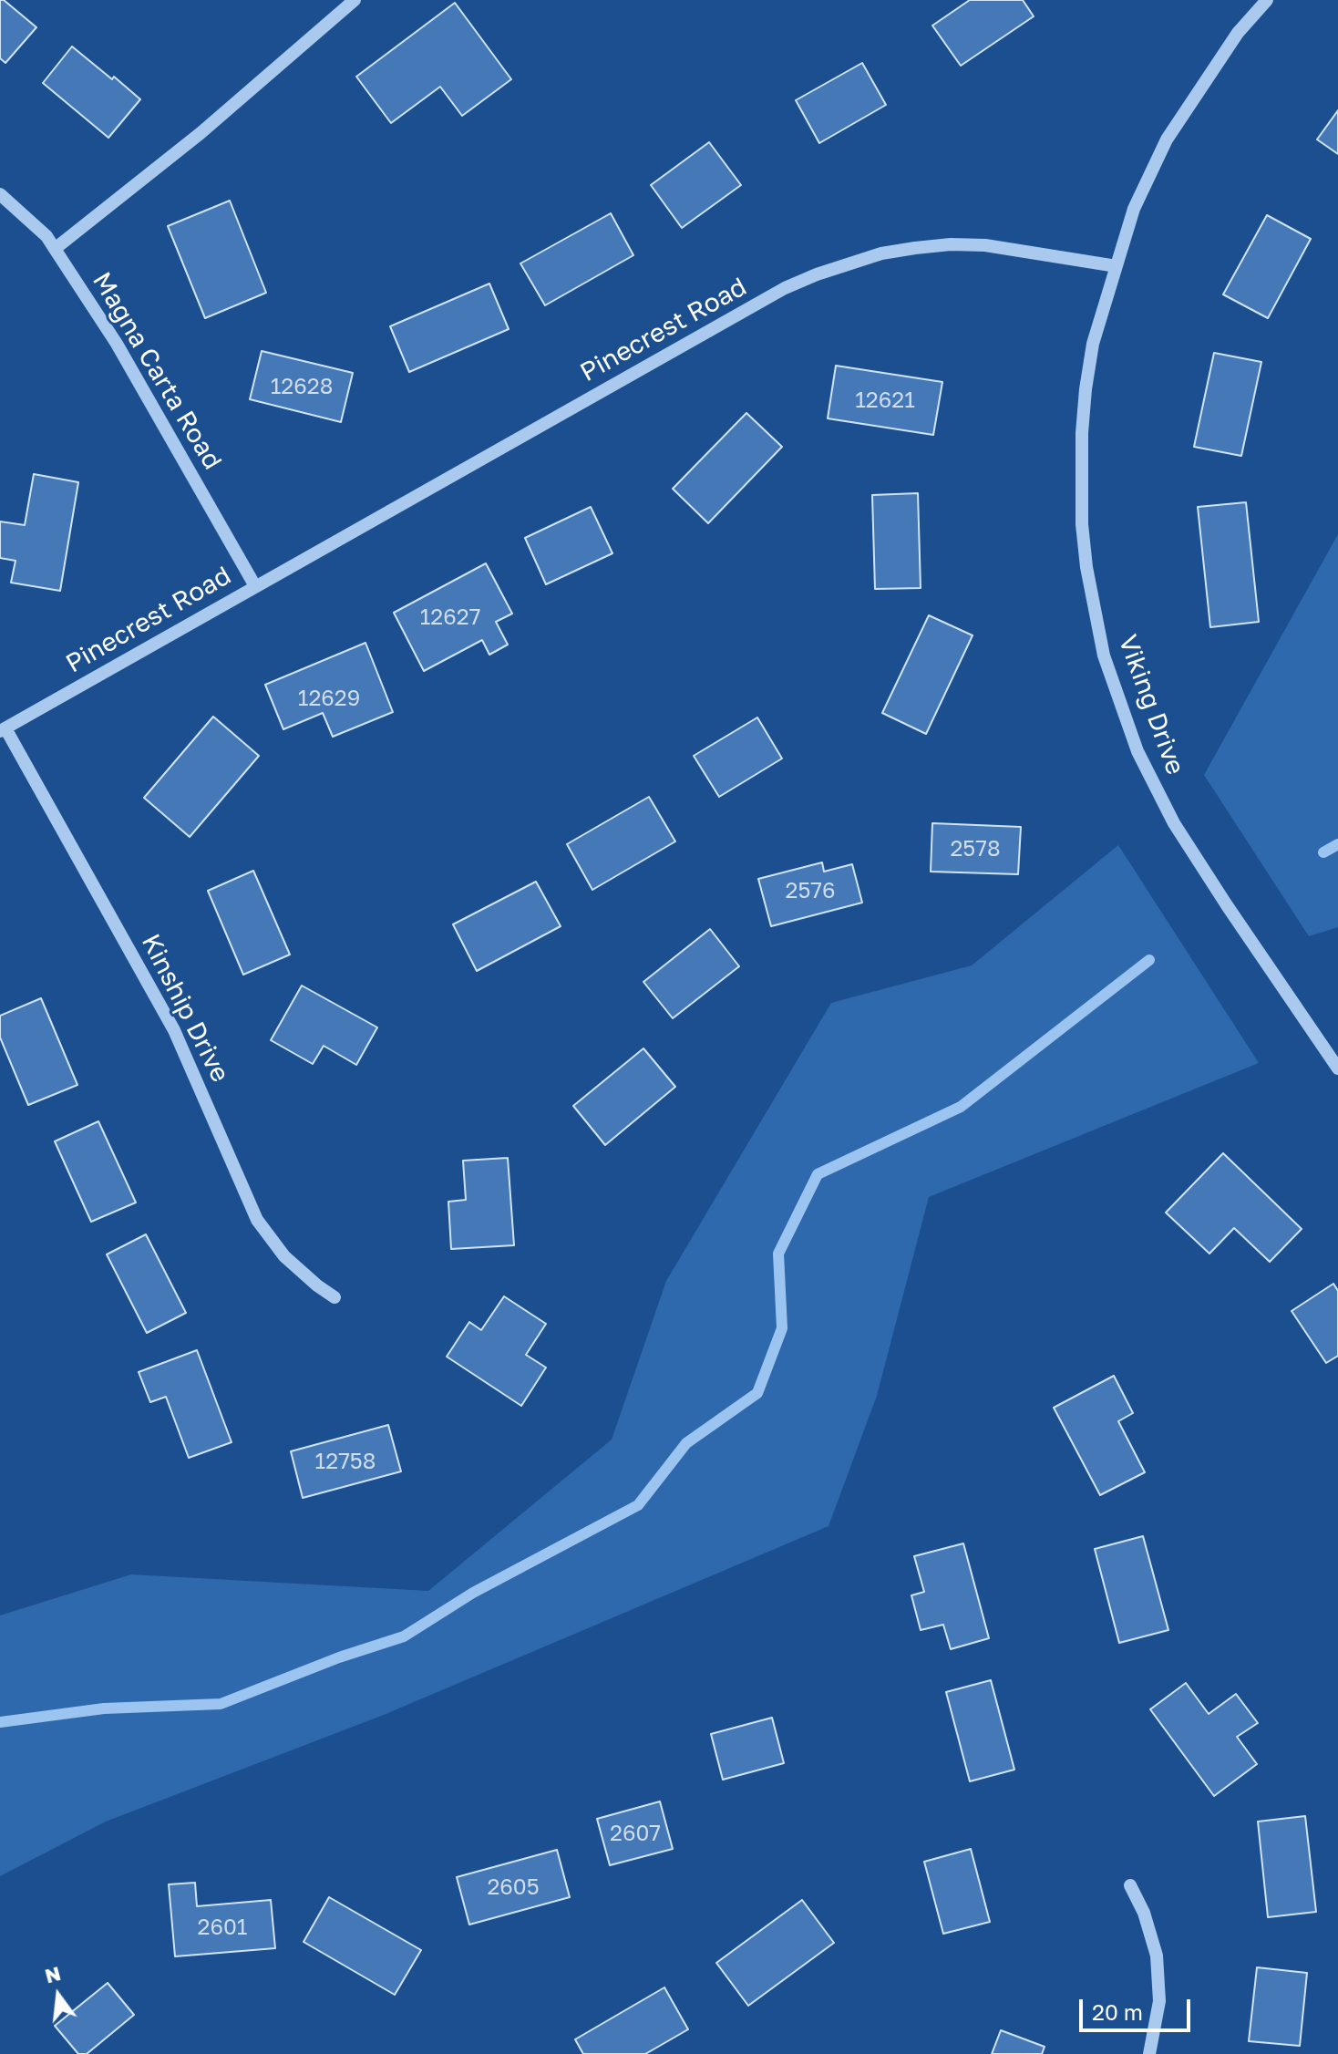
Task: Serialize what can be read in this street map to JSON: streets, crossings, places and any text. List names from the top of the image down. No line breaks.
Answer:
{"streets":{"street":["Pinecrest Road","Magna Carta Road","Viking Drive","Kinship Drive"]},"crossings":[["Pinecrest Road","Magna Carta Road"],["Pinecrest Road","Viking Drive"],["Pinecrest Road","Kinship Drive"]],"house_numbers":["12628","12621","12627","12629","2578","2576","12758","2607","2605","2601"],"scale_bar":"20 m","north":"top"}
